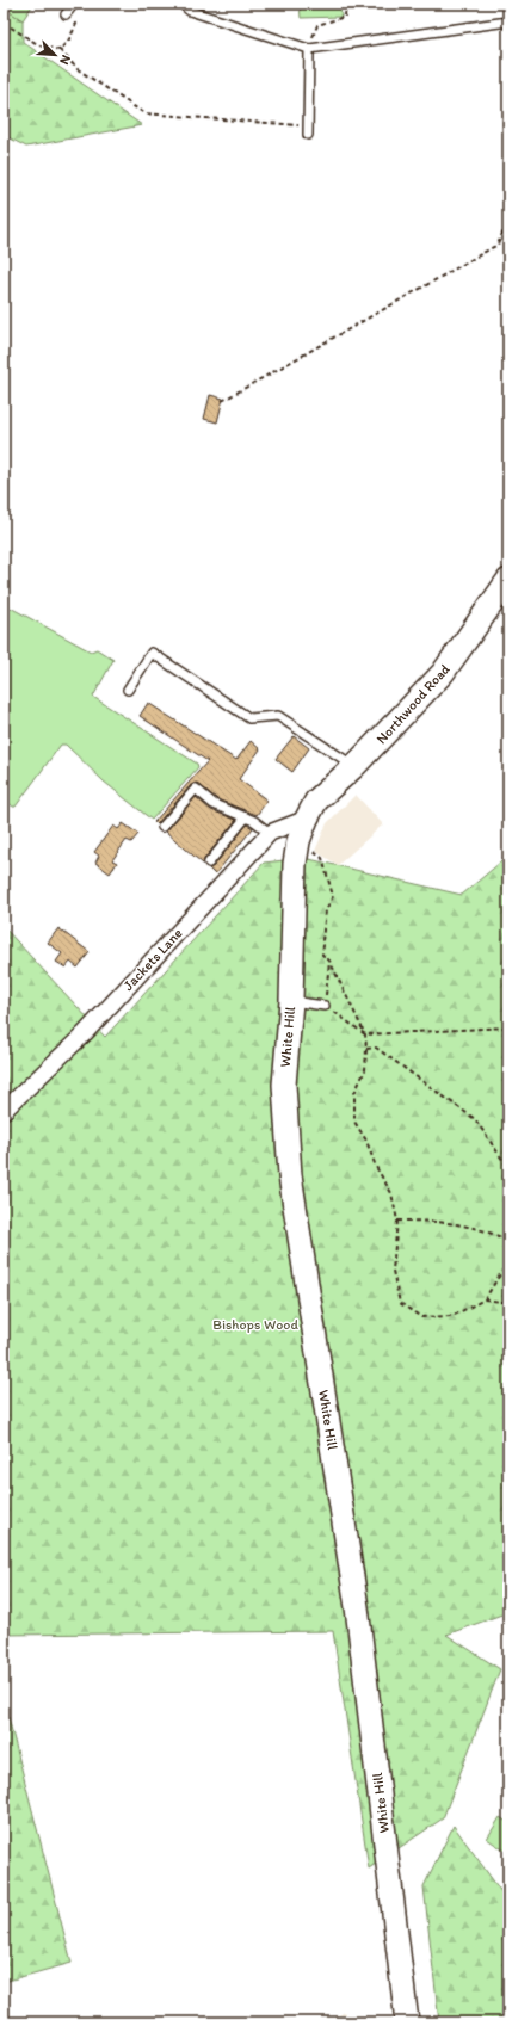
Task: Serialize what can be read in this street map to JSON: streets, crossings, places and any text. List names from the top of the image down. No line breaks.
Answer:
{"streets":{"street":["Northwood Road","Jackets Lane","White Hill"]},"crossings":[["Northwood Road","Jackets Lane"],["Northwood Road","White Hill"],["Jackets Lane","White Hill"]],"parks":["Bishops Wood"],"north":"bottom right"}
